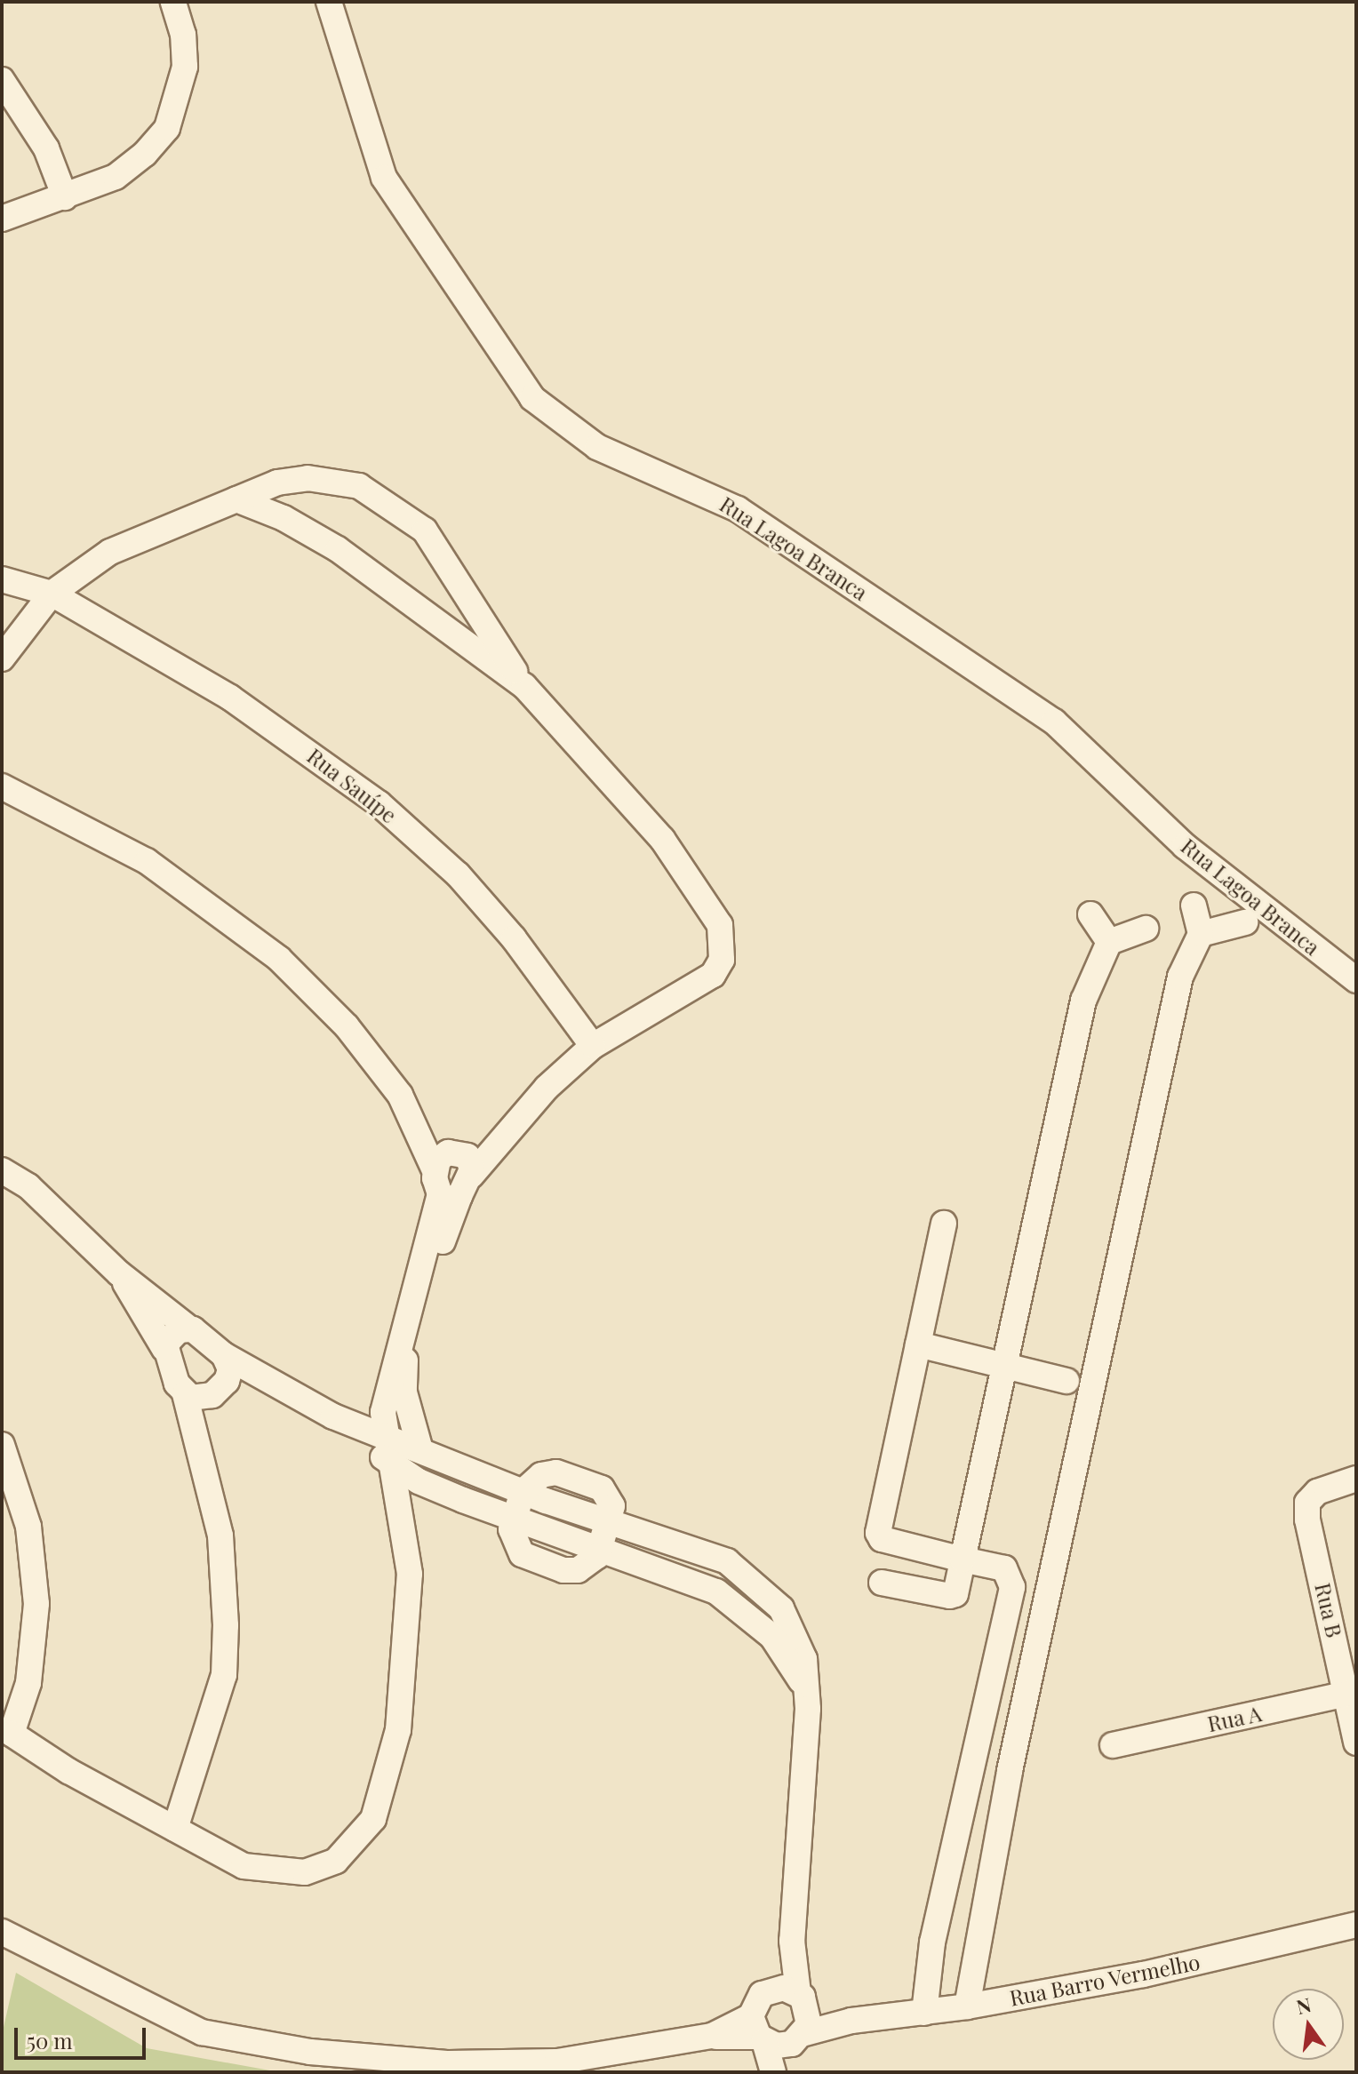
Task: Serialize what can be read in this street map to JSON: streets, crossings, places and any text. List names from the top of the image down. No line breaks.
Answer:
{"streets":{"street":["Rua Lagoa Branca","Rua Sauípe","Rua B","Rua A","Rua Barro Vermelho"]},"crossings":[["Rua B","Rua A"]],"scale_bar":"50 m","north":"top"}
